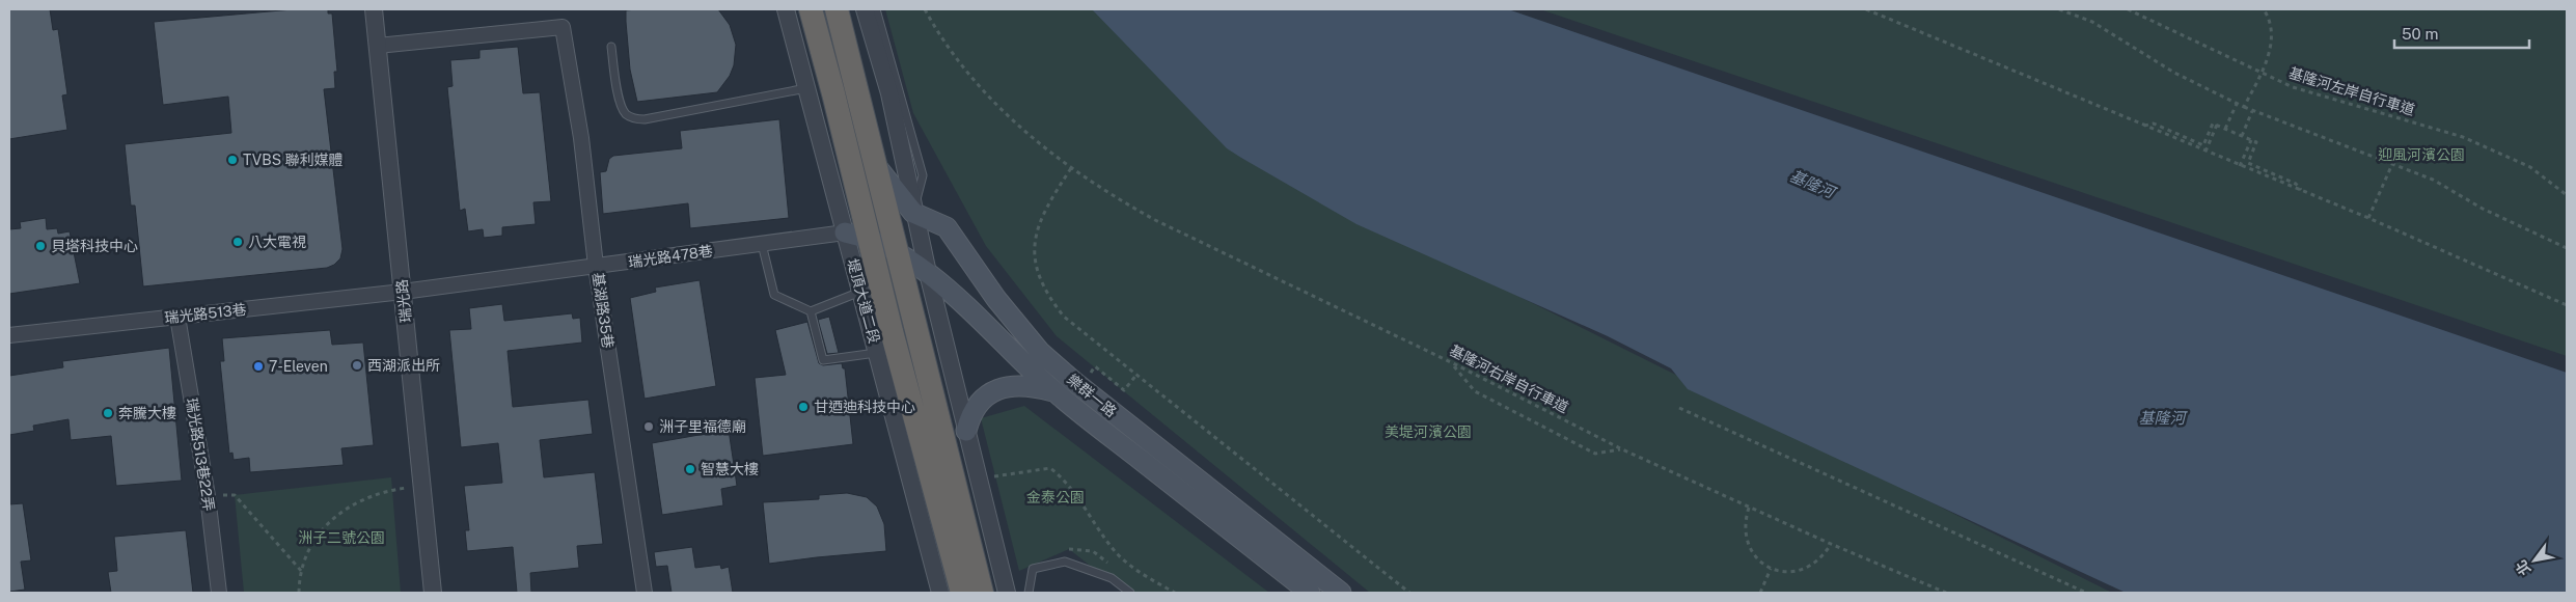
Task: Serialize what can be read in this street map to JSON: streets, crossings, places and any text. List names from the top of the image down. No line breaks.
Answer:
{"streets":{"highway":["堤頂大道二段"],"main road":["樂群一路"],"street":["瑞光路478巷","瑞光路","基湖路35巷","瑞光路513巷","瑞光路513巷22弄"],"path":["基隆河左岸自行車道","基隆河右岸自行車道"]},"crossings":[["瑞光路478巷","瑞光路"],["瑞光路478巷","堤頂大道二段"],["瑞光路478巷","基湖路35巷"],["瑞光路478巷","瑞光路513巷"],["瑞光路478巷","樂群一路"],["瑞光路","基湖路35巷"],["瑞光路","瑞光路513巷"],["堤頂大道二段","樂群一路"],["瑞光路513巷","瑞光路513巷22弄"]],"water":["基隆河"],"parks":["迎風河濱公園","美堤河濱公園","金泰公園","洲子二號公園"],"places":["TVBS 聯利媒體","八大電視","貝塔科技中心","西湖派出所","7-Eleven","甘迺迪科技中心","奔騰大樓","洲子里福德廟","智慧大樓"],"scale_bar":"50 m","north":"bottom left"}
